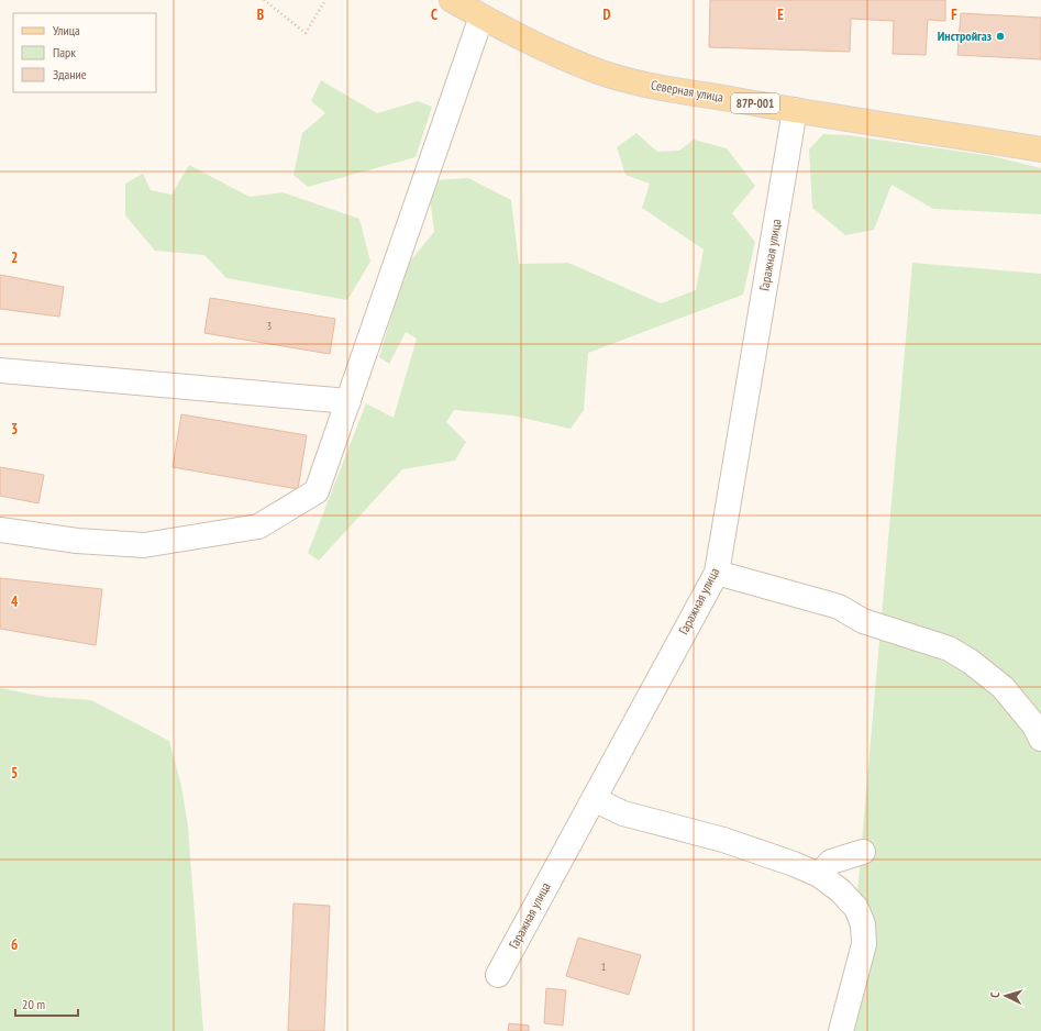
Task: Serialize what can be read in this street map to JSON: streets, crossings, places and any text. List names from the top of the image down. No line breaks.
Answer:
{"streets":{"main road":["Северная улица","87Р-001"],"street":["Гаражная улица"]},"crossings":[["Северная улица","Гаражная улица"]],"places":["Инстройгаз"],"house_numbers":["3","1"],"legend":["Улица","Парк","Здание"],"scale_bar":"20 m","north":"left","grid":{"columns":["B","C","D","E","F"],"rows":["2","3","4","5","6"]}}
